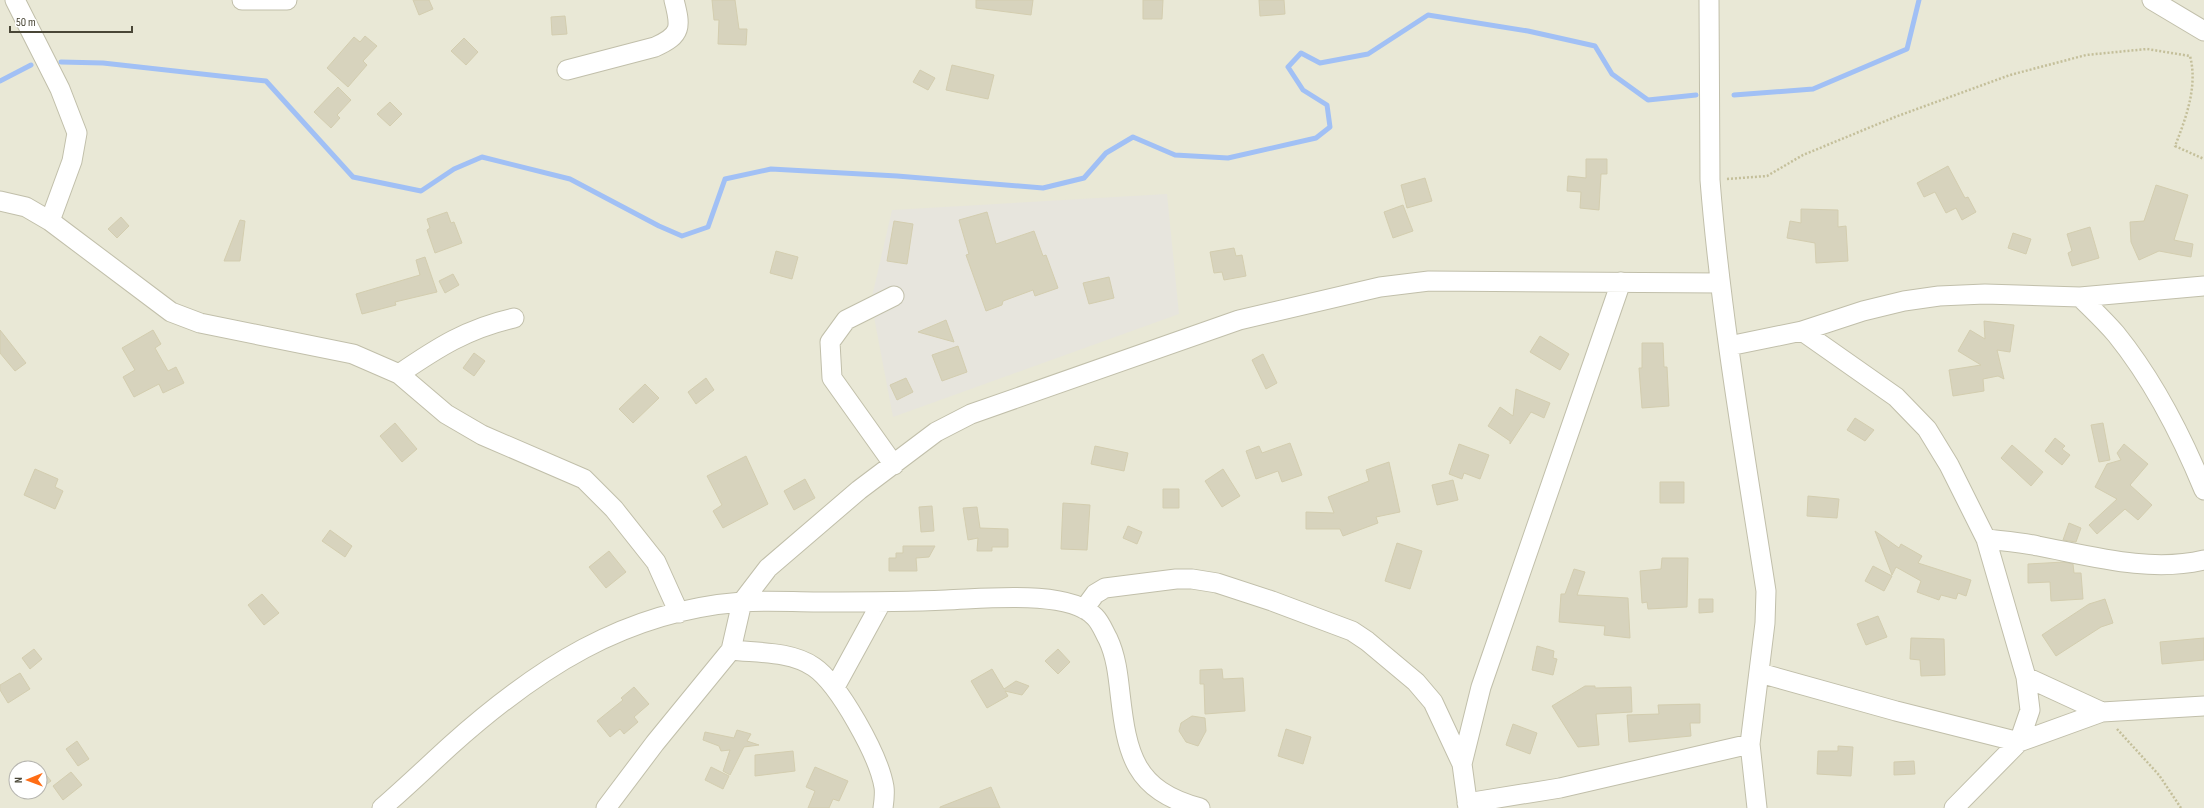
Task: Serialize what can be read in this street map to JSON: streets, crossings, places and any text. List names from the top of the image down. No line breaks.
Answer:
{"scale_bar":"50 m","north":"left"}
